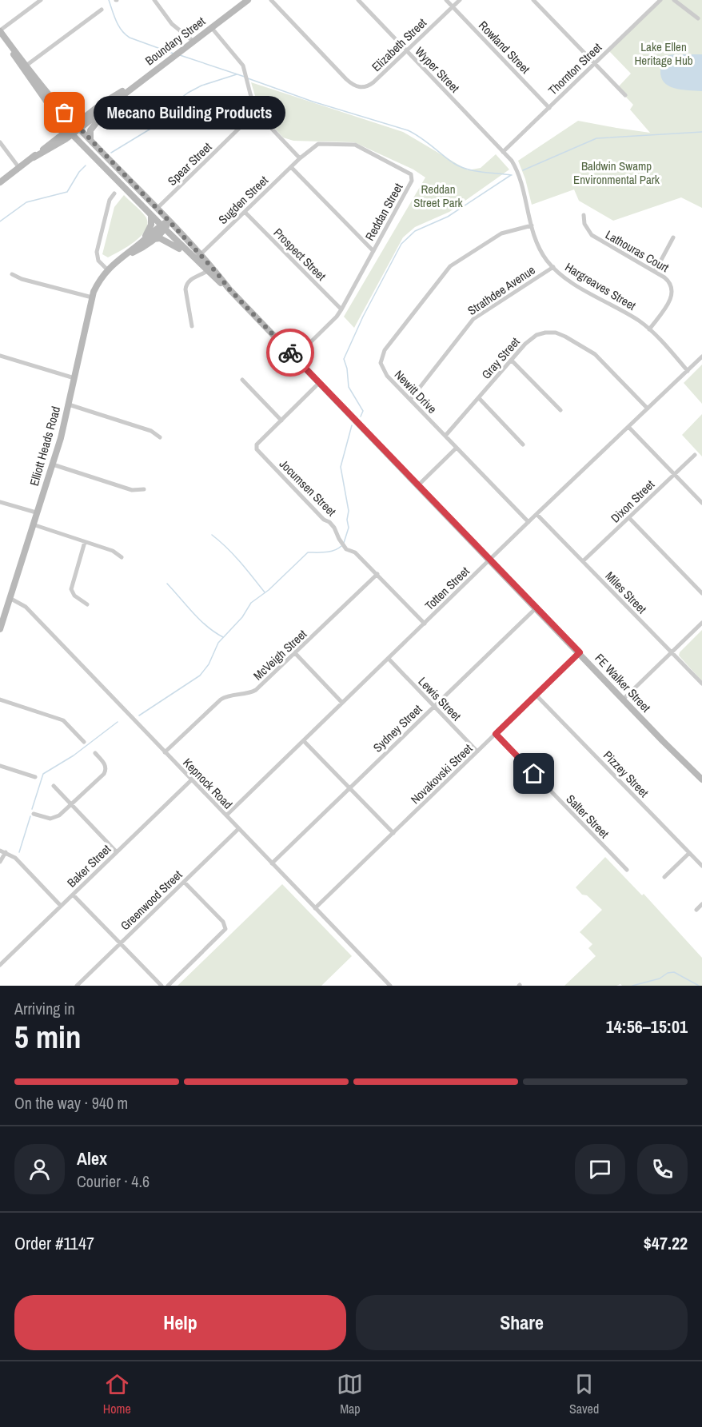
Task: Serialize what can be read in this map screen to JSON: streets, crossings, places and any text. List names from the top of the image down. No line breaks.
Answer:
{"streets":{"main road":["Boundary Street","Elliott Heads Road","FE Walker Street"],"street":["Elizabeth Street","Rowland Street","Thornton Street","Wyper Street","Spear Street","Sugden Street","Reddan Street","Lathouras Court","Prospect Street","Hargreaves Street","Strathdee Avenue","Gray Street","Newitt Drive","Jocumsen Street","Dixon Street","Totten Street","Miles Street","McVeigh Street","Lewis Street","Sydney Street","Novakovski Street","Pizzey Street","Kepnock Road","Salter Street","Baker Street","Greenwood Street"]},"crossings":[["Boundary Street","FE Walker Street"],["Elizabeth Street","Rowland Street"],["Elizabeth Street","Wyper Street"],["Rowland Street","Thornton Street"],["Thornton Street","Wyper Street"],["Thornton Street","Hargreaves Street"],["Wyper Street","Hargreaves Street"],["Spear Street","FE Walker Street"],["Sugden Street","Reddan Street"],["Sugden Street","Prospect Street"],["Sugden Street","FE Walker Street"],["Reddan Street","Prospect Street"],["Reddan Street","FE Walker Street"],["Lathouras Court","Hargreaves Street"],["Hargreaves Street","Strathdee Avenue"],["Hargreaves Street","Newitt Drive"],["Hargreaves Street","Totten Street"],["Strathdee Avenue","Newitt Drive"],["Gray Street","Newitt Drive"],["Gray Street","Totten Street"],["Newitt Drive","Totten Street"],["Elliott Heads Road","FE Walker Street"],["Elliott Heads Road","Kepnock Road"],["Jocumsen Street","Totten Street"],["Jocumsen Street","McVeigh Street"],["Dixon Street","Miles Street"],["Totten Street","Miles Street"],["Totten Street","FE Walker Street"],["Totten Street","Lewis Street"],["Totten Street","Kepnock Road"],["McVeigh Street","Kepnock Road"],["FE Walker Street","Sydney Street"],["FE Walker Street","Novakovski Street"],["Lewis Street","Sydney Street"],["Lewis Street","Novakovski Street"],["Sydney Street","Kepnock Road"],["Novakovski Street","Pizzey Street"],["Novakovski Street","Kepnock Road"],["Novakovski Street","Salter Street"],["Kepnock Road","Baker Street"],["Kepnock Road","Greenwood Street"]],"parks":["Lake Ellen Heritage Hub","Baldwin Swamp Environmental Park","Reddan Street Park"],"places":["Mecano Building Products"],"page":{"bubble":"Mecano Building Products","heading":["5 min","Arriving in","14:56–15:01"],"panel":["Alex","Courier · 4.6","Order #1147","$47.22"],"bar":"On the way · 940 m","buttons":["Help","Share"],"tabs":["Home","Map","Saved"]}}
